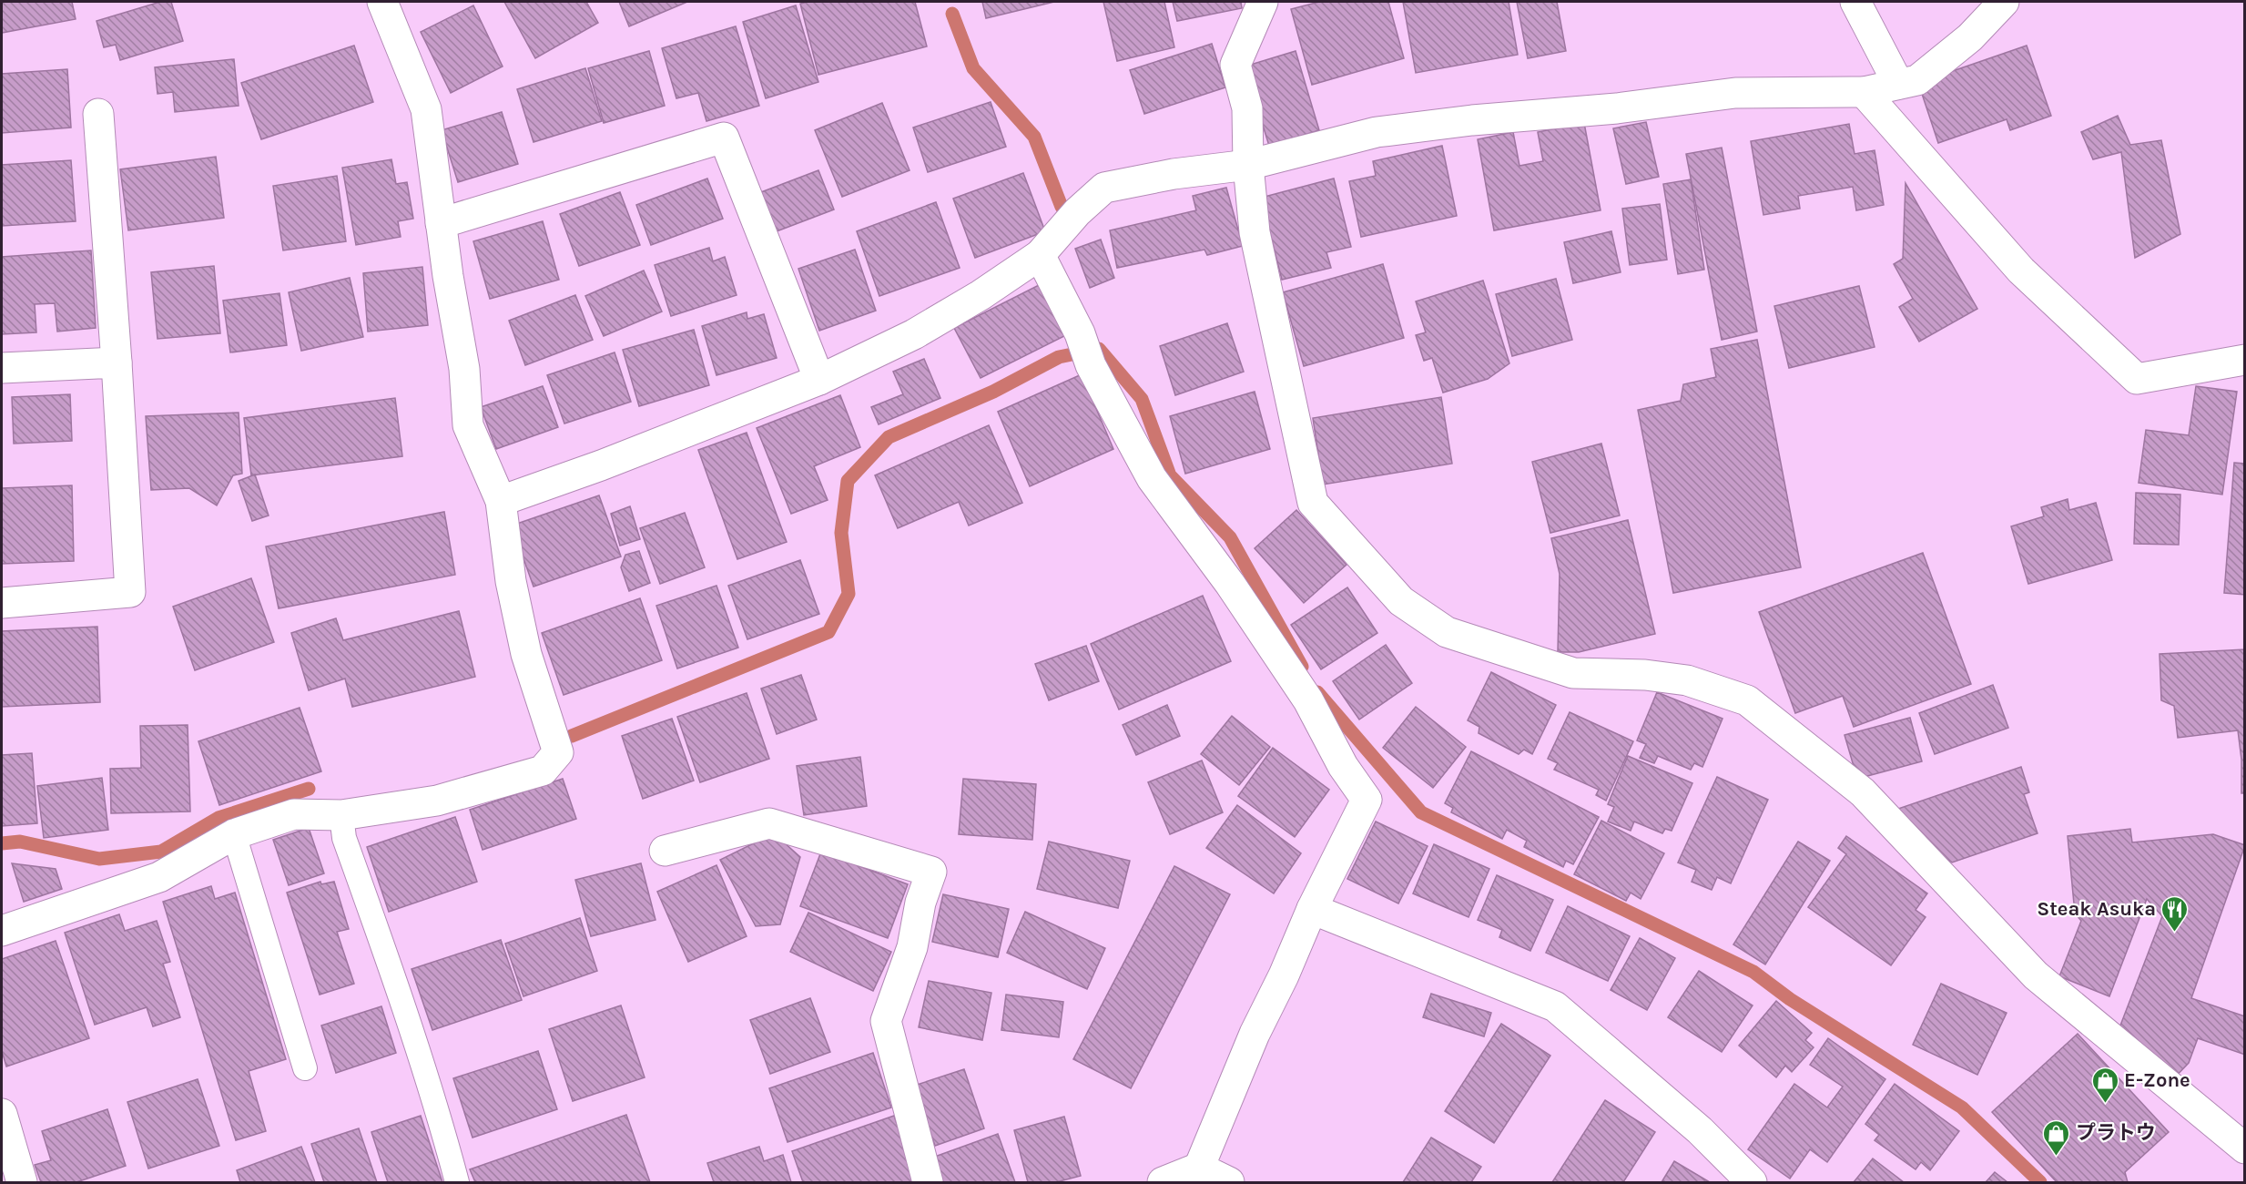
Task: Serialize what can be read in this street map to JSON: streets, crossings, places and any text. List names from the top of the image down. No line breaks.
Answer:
{"places":{"restaurant":["Steak Asuka"],"shop":["E-Zone","プラトウ"]}}
